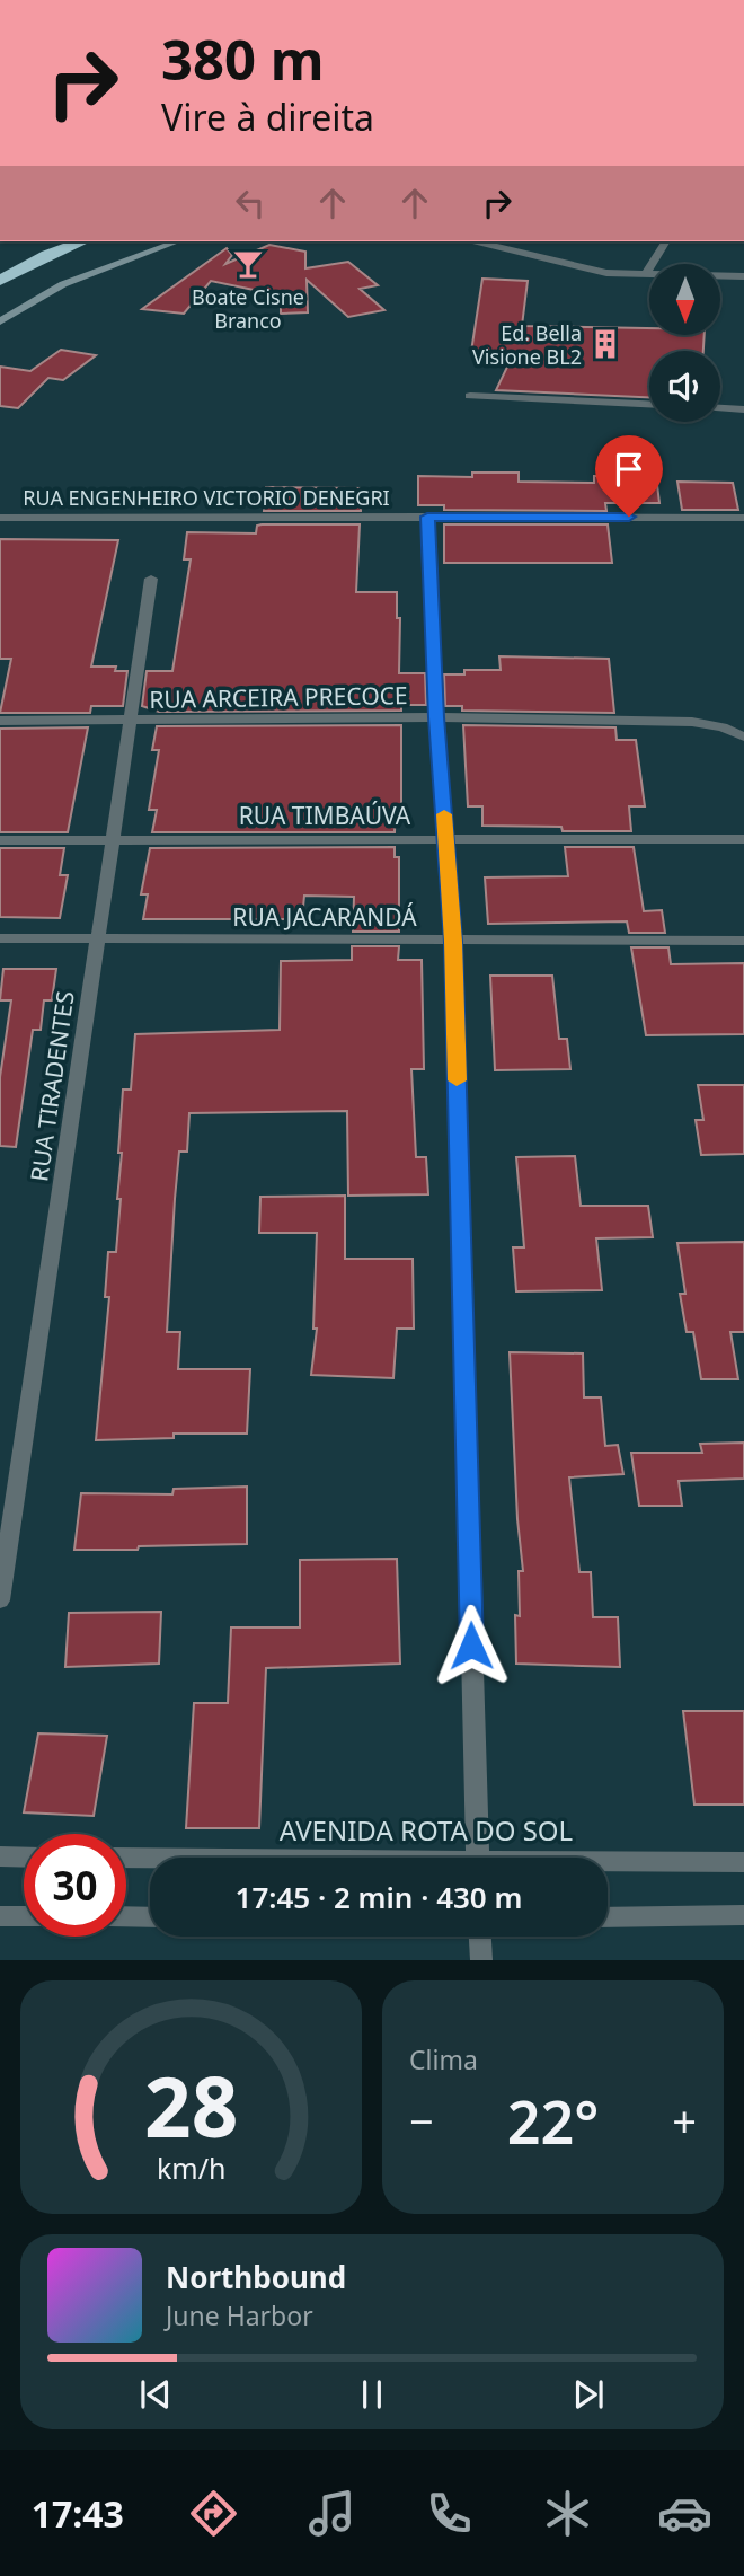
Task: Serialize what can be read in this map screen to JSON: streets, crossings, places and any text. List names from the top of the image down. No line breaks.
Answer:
{"streets":{"street":["RUA ENGENHEIRO VICTORIO DENEGRI","RUA ARCEIRA PRECOCE","RUA TIMBAÚVA","RUA JACARANDÁ","RUA TIRADENTES","AVENIDA ROTA DO SOL"]},"crossings":[["RUA ARCEIRA PRECOCE","RUA TIRADENTES"],["RUA TIMBAÚVA","RUA TIRADENTES"],["RUA JACARANDÁ","RUA TIRADENTES"]],"places":{"bar":["Boate Cisne Branco"],"building":["Ed. Bella Visione BL2"]},"north":"bottom","page":{"turn":["380 m","Vire à direita"],"limit":"30","trip":"17:45 · 2 min · 430 m","tile":"Clima","heat":["−","22°","+"],"song":["Northbound","June Harbor"],"tabs":"17:43","gauge":["28","km/h"]}}
